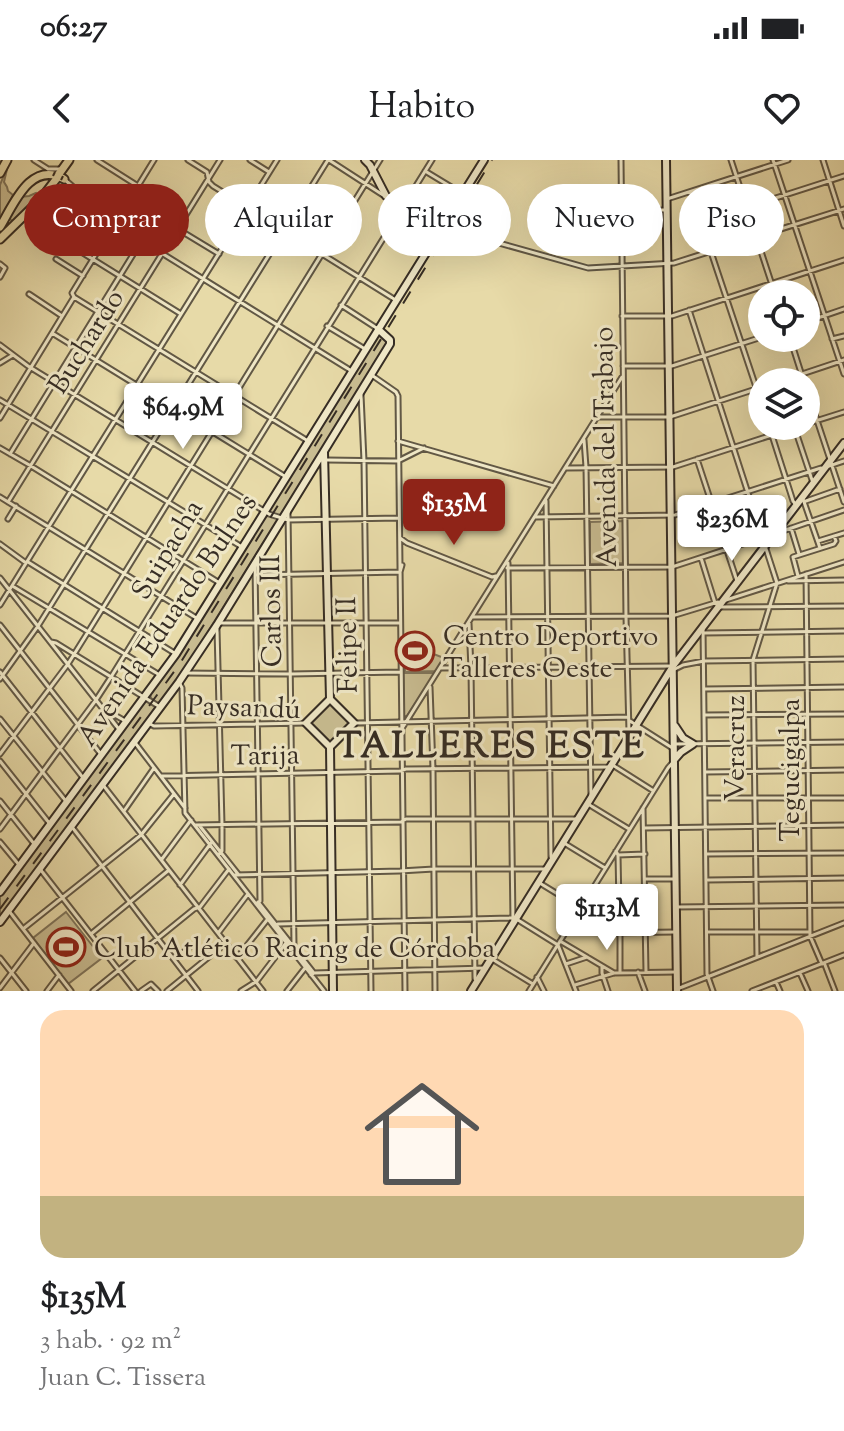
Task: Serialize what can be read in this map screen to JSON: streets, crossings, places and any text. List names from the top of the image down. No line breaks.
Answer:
{"streets":{"main road":["Avenida Eduardo Bulnes","Paysandú"],"street":["Buchardo","Avenida del Trabajo","Suipacha","Carlos III","Felipe II","Veracruz","Tarija","Tegucigalpa"]},"crossings":[["Carlos III","Paysandú"],["Carlos III","Tarija"],["Felipe II","Tarija"]],"districts":["TALLERES ESTE"],"places":{"sports":["Centro Deportivo Talleres Oeste","Club Atlético Racing de Córdoba"]},"page":{"status":"06:27","header":"Habito","chip":["Comprar","Alquilar","Filtros","Nuevo","Piso"],"price":["$64.9M","$135M","$236M","$113M"],"list":[{"name":"$135M","note":"3 hab. · 92 m² · Juan C. Tissera"}]}}
